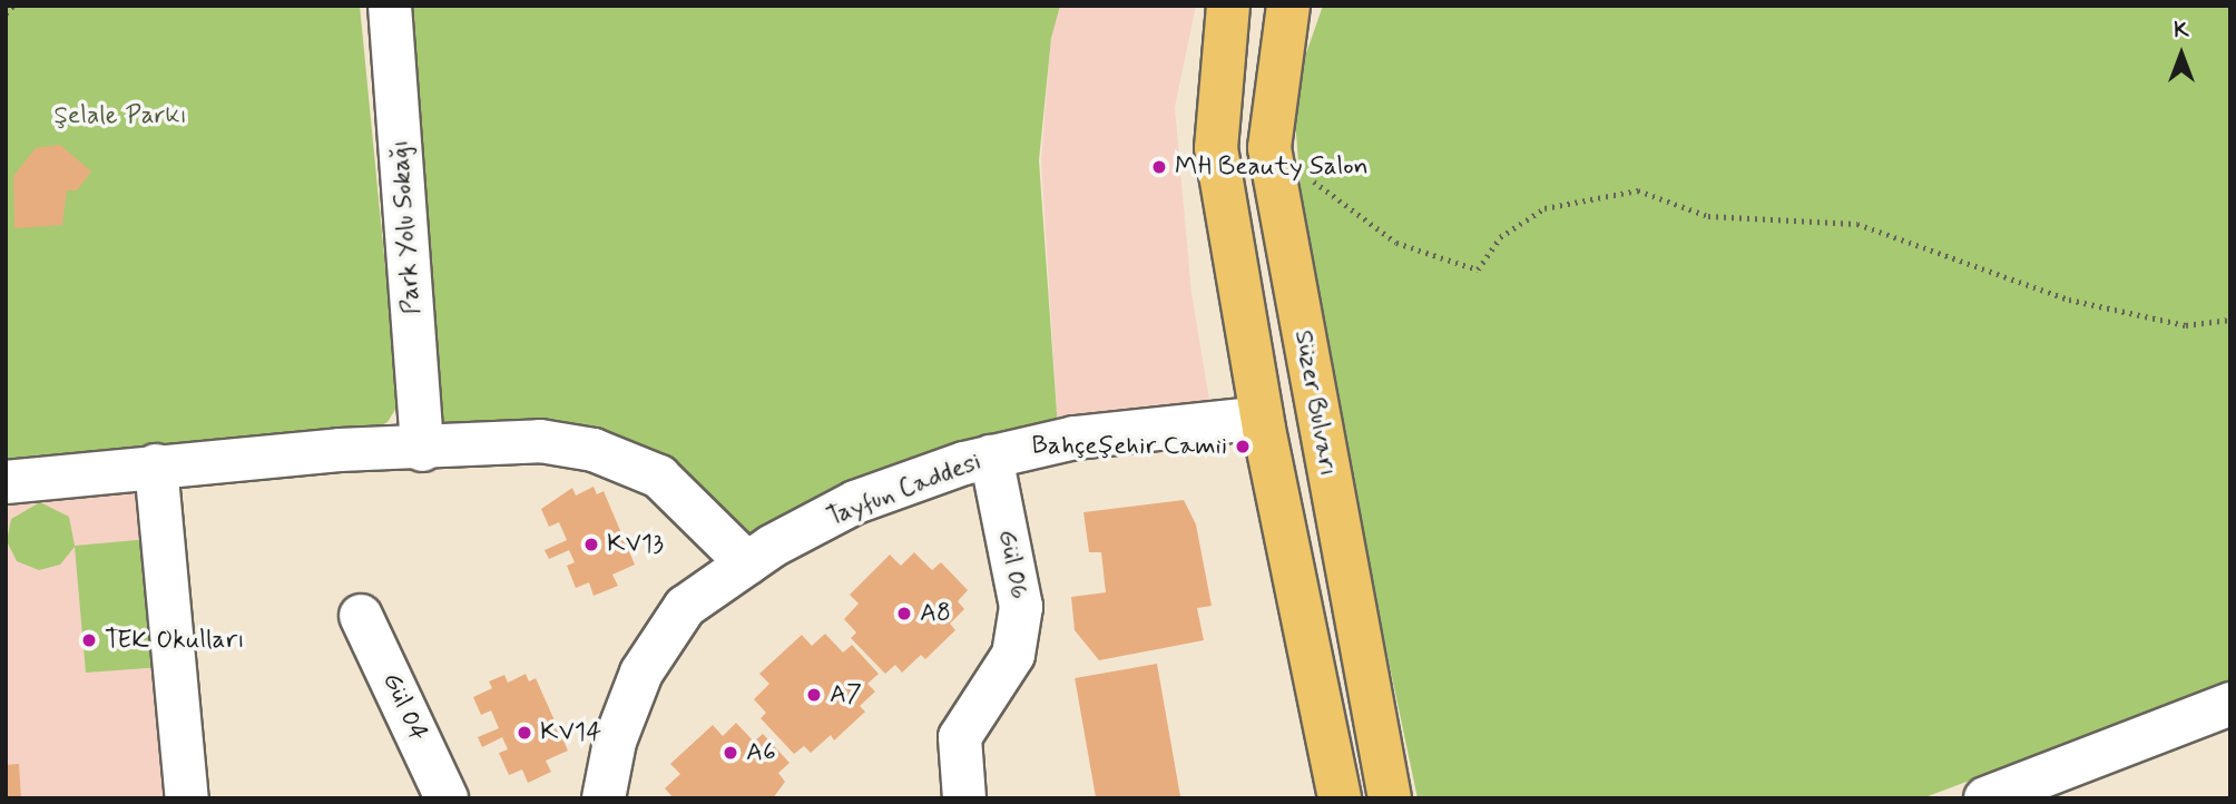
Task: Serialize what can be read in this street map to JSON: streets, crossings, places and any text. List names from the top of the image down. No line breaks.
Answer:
{"streets":{"main road":["Süzer Bulvarı"],"street":["Park Yolu Sokağı","Tayfun Caddesi","Gül 06","Gül 04"]},"crossings":[["Tayfun Caddesi","Gül 06"]],"parks":["Şelale Parkı"],"places":["MH Beauty Salon","Bahçeşehir Camii","KV13","A8","TEK Okulları","A7","KV14","A6"],"north":"top"}
